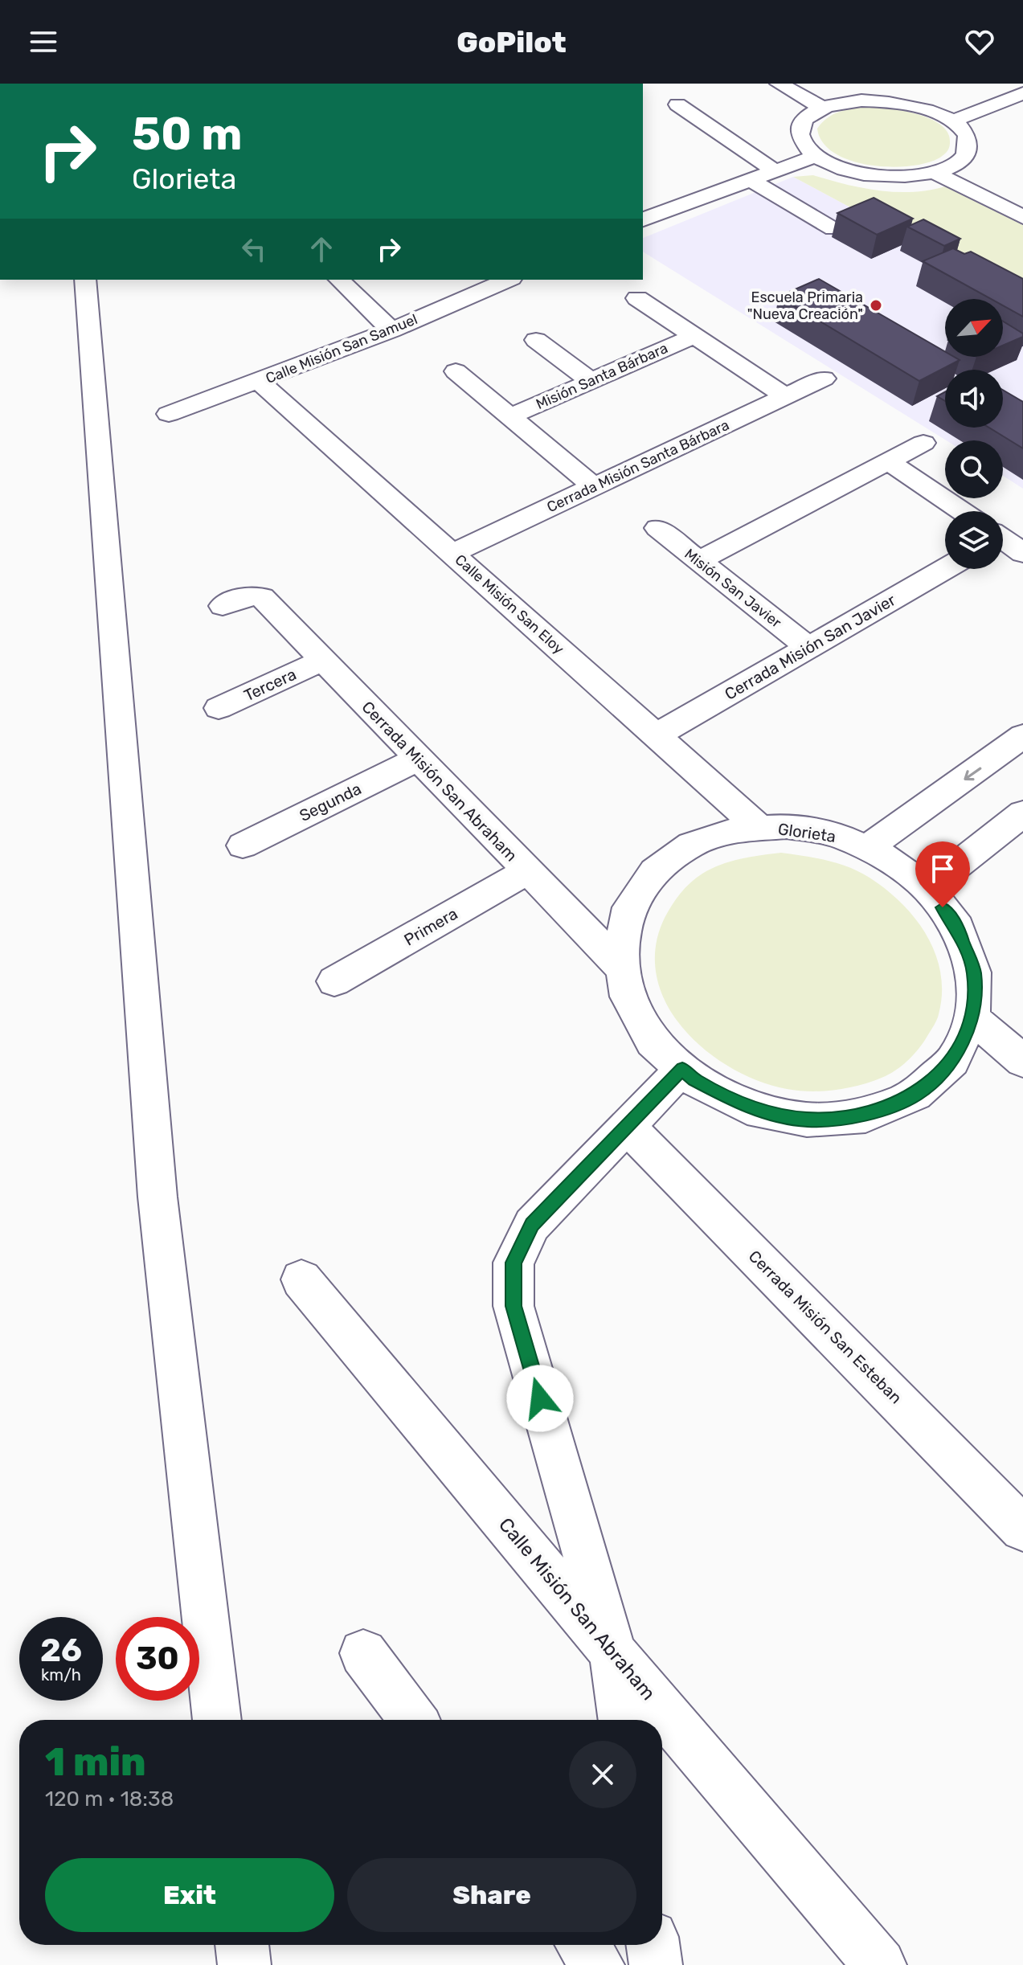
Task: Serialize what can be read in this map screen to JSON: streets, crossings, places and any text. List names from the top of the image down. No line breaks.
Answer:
{"streets":{"street":["Calle Misión San Samuel","Misión Santa Bárbara","Cerrada Misión Santa Bárbara","Misión San Javier","Calle Misión San Eloy","Cerrada Misión San Javier","Tercera","Cerrada Misión San Abraham","Segunda","Glorieta","Primera","Cerrada Misión San Esteban","Calle Misión San Abraham"]},"crossings":[["Calle Misión San Samuel","Calle Misión San Eloy"],["Misión Santa Bárbara","Cerrada Misión Santa Bárbara"],["Cerrada Misión Santa Bárbara","Calle Misión San Eloy"],["Misión San Javier","Cerrada Misión San Javier"],["Calle Misión San Eloy","Cerrada Misión San Javier"],["Calle Misión San Eloy","Glorieta"],["Tercera","Cerrada Misión San Abraham"],["Cerrada Misión San Abraham","Segunda"],["Cerrada Misión San Abraham","Glorieta"],["Cerrada Misión San Abraham","Primera"]],"places":["Escuela Primaria \"Nueva Creación\""],"north":"top right","page":{"header":"GoPilot","turn":["50 m","Glorieta"],"speed":"26 km/h","limit":"30","heading":["1 min","120 m · 18:38"],"buttons":["Exit","Share"]}}
